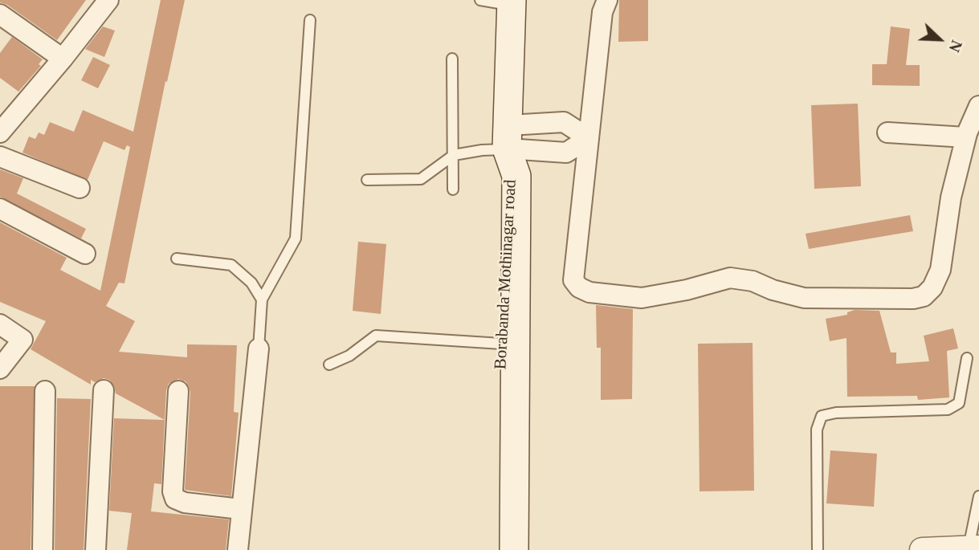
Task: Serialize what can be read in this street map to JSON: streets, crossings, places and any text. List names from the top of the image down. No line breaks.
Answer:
{"streets":{"main road":["Borabanda Mothinagar road"]},"north":"bottom right"}
